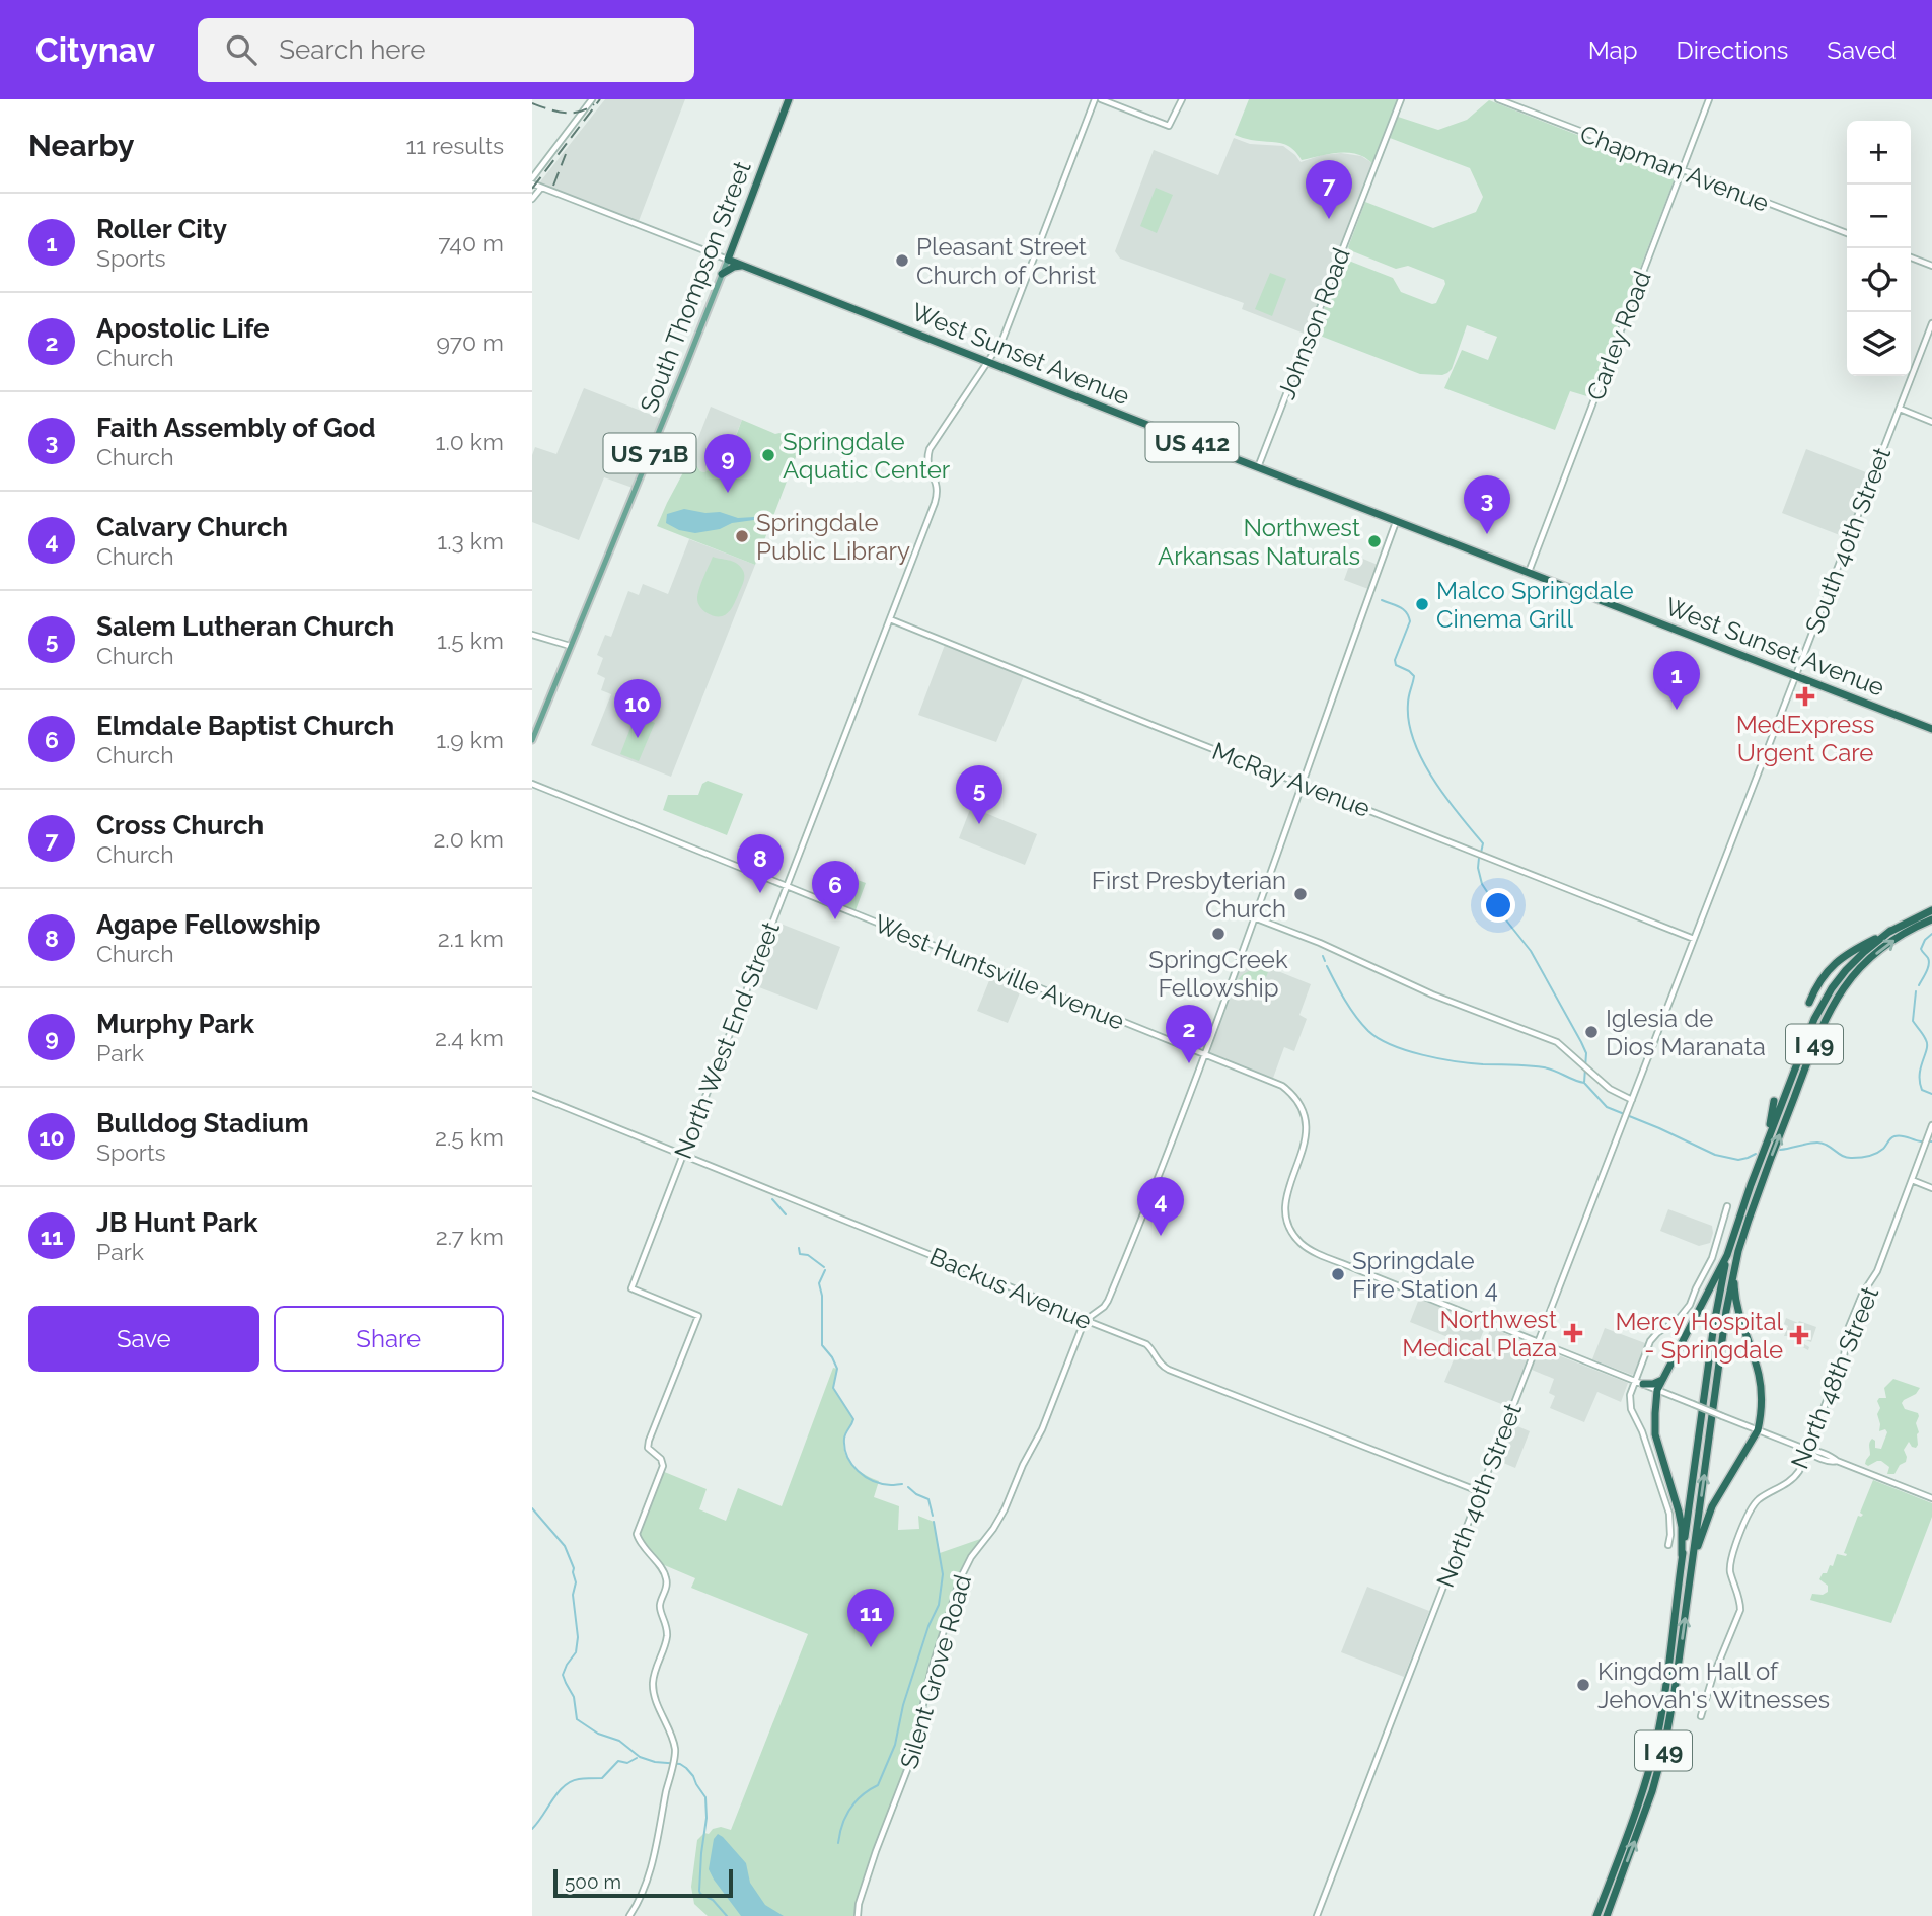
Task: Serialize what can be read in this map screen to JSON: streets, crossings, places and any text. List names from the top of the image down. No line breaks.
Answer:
{"streets":{"highway":["South Thompson Street","West Sunset Avenue","US 412","US 71B","I 49"],"street":["Chapman Avenue","Johnson Road","Carley Road","South 40th Street","McRay Avenue","West Huntsville Avenue","North West End Street","Backus Avenue","North 48th Street","North 40th Street","Silent Grove Road"]},"crossings":[["Chapman Avenue","Carley Road"],["South Thompson Street","West Sunset Avenue"],["South Thompson Street","US 71B"],["Johnson Road","West Sunset Avenue"],["Carley Road","West Sunset Avenue"],["West Sunset Avenue","South 40th Street"],["West Sunset Avenue","North West End Street"],["South 40th Street","McRay Avenue"],["South 40th Street","North 40th Street"],["McRay Avenue","North West End Street"],["West Huntsville Avenue","North West End Street"],["West Huntsville Avenue","North 40th Street"],["North West End Street","Backus Avenue"],["Backus Avenue","North 40th Street"],["Backus Avenue","Silent Grove Road"]],"places":{"other":["Pleasant Street Church of Christ","Springdale Aquatic Center","Springdale Public Library","Northwest Arkansas Naturals","Malco Springdale Cinema Grill","First Presbyterian Church","SpringCreek Fellowship","Iglesia de Dios Maranata","Springdale Fire Station 4","Kingdom Hall of Jehovah's Witnesses"],"health":["MedExpress Urgent Care","Northwest Medical Plaza","Mercy Hospital - Springdale"]},"scale_bar":"500 m","page":{"header":"Citynav","search":"Search here","nav":["Map","Directions","Saved"],"heading":["Nearby","11 results"],"map_buttons":["+","−"],"pins":["7","9","3","1","10","5","8","6","2","4","11"],"list":[{"mark":"1","name":"Roller City","note":"Sports","value":"740 m"},{"mark":"2","name":"Apostolic Life","note":"Church","value":"970 m"},{"mark":"3","name":"Faith Assembly of God","note":"Church","value":"1.0 km"},{"mark":"4","name":"Calvary Church","note":"Church","value":"1.3 km"},{"mark":"5","name":"Salem Lutheran Church","note":"Church","value":"1.5 km"},{"mark":"6","name":"Elmdale Baptist Church","note":"Church","value":"1.9 km"},{"mark":"7","name":"Cross Church","note":"Church","value":"2.0 km"},{"mark":"8","name":"Agape Fellowship","note":"Church","value":"2.1 km"},{"mark":"9","name":"Murphy Park","note":"Park","value":"2.4 km"},{"mark":"10","name":"Bulldog Stadium","note":"Sports","value":"2.5 km"},{"mark":"11","name":"JB Hunt Park","note":"Park","value":"2.7 km"}],"buttons":["Save","Share"],"scale":"500 m"}}
